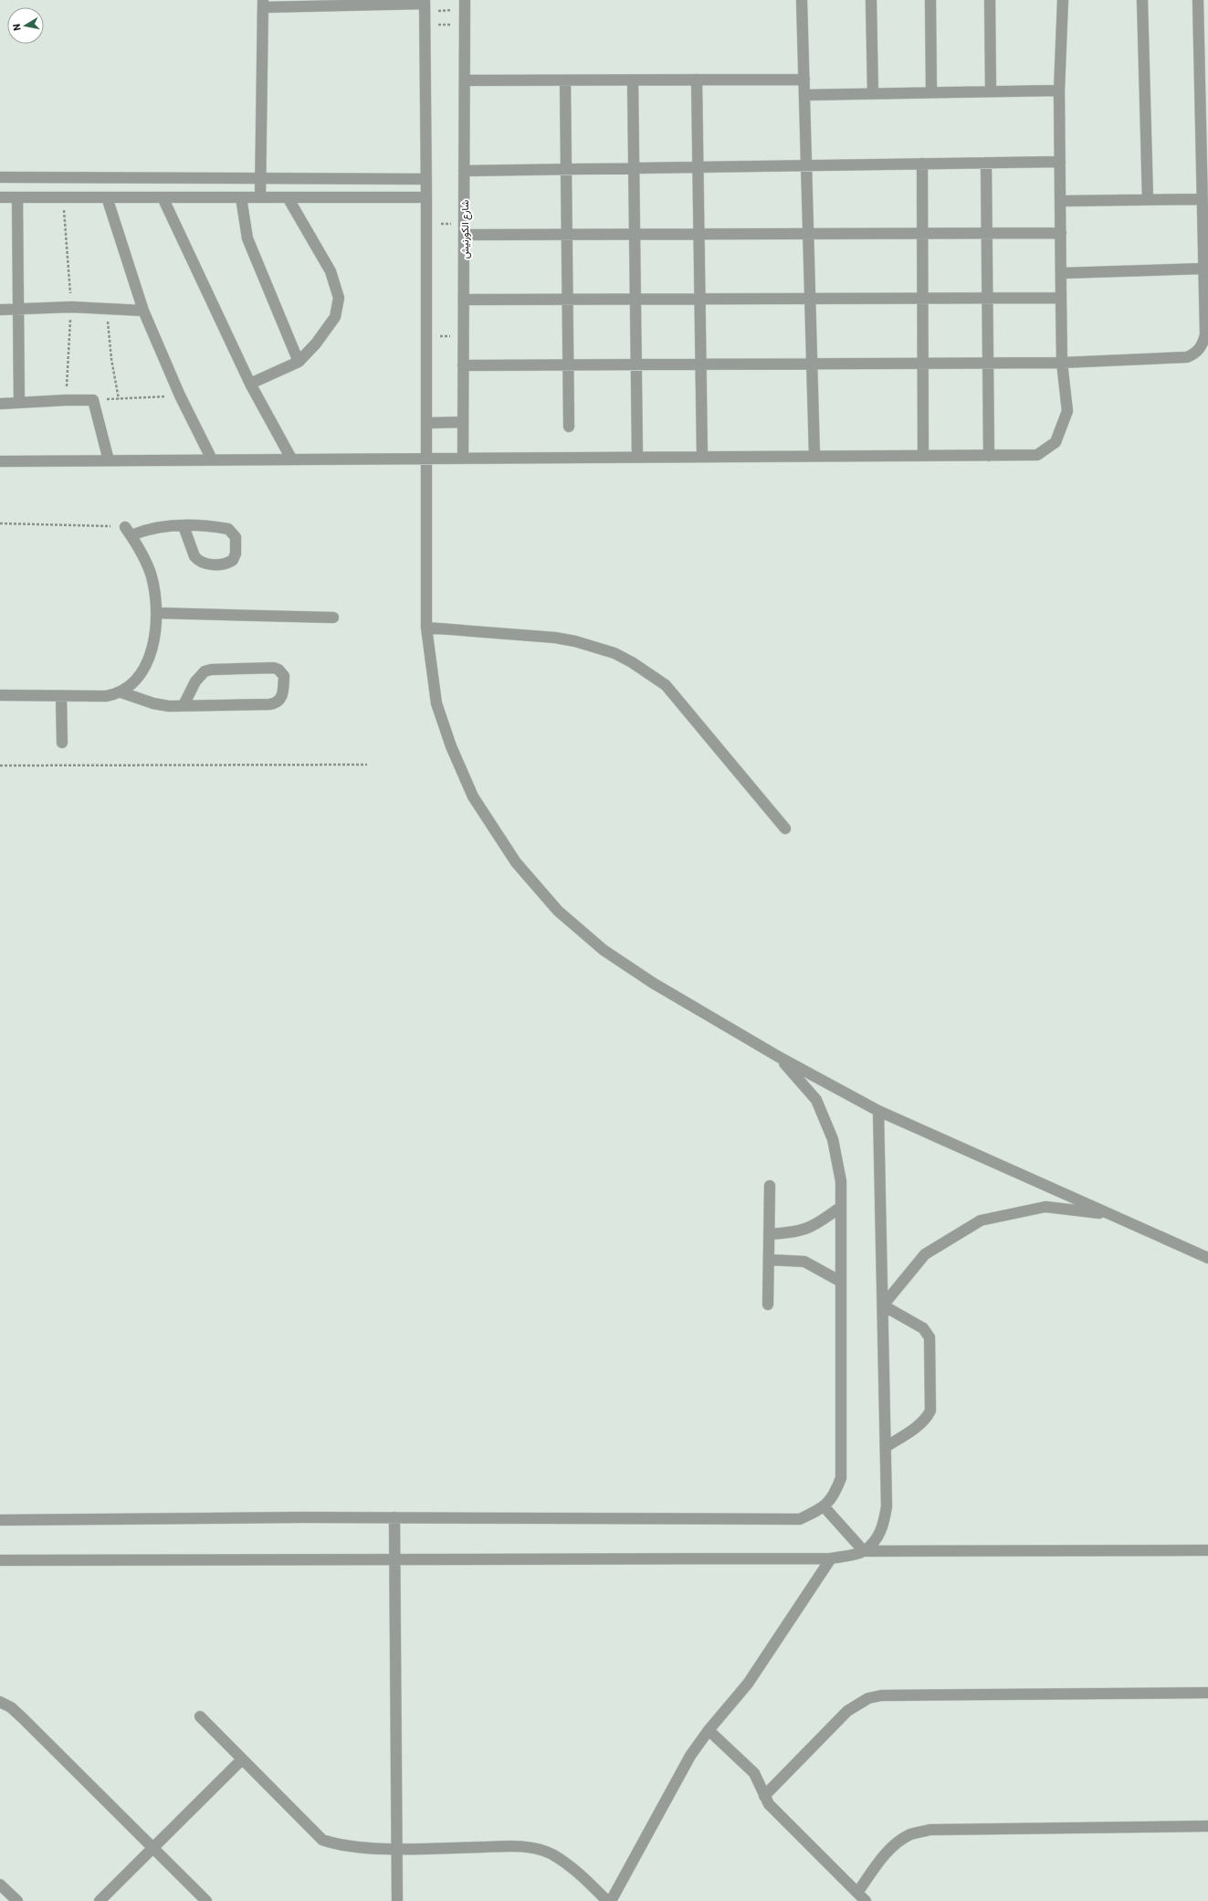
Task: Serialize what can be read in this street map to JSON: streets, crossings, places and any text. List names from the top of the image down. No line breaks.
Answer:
{"streets":{"street":["شارع الكورنيش"]},"north":"left"}
